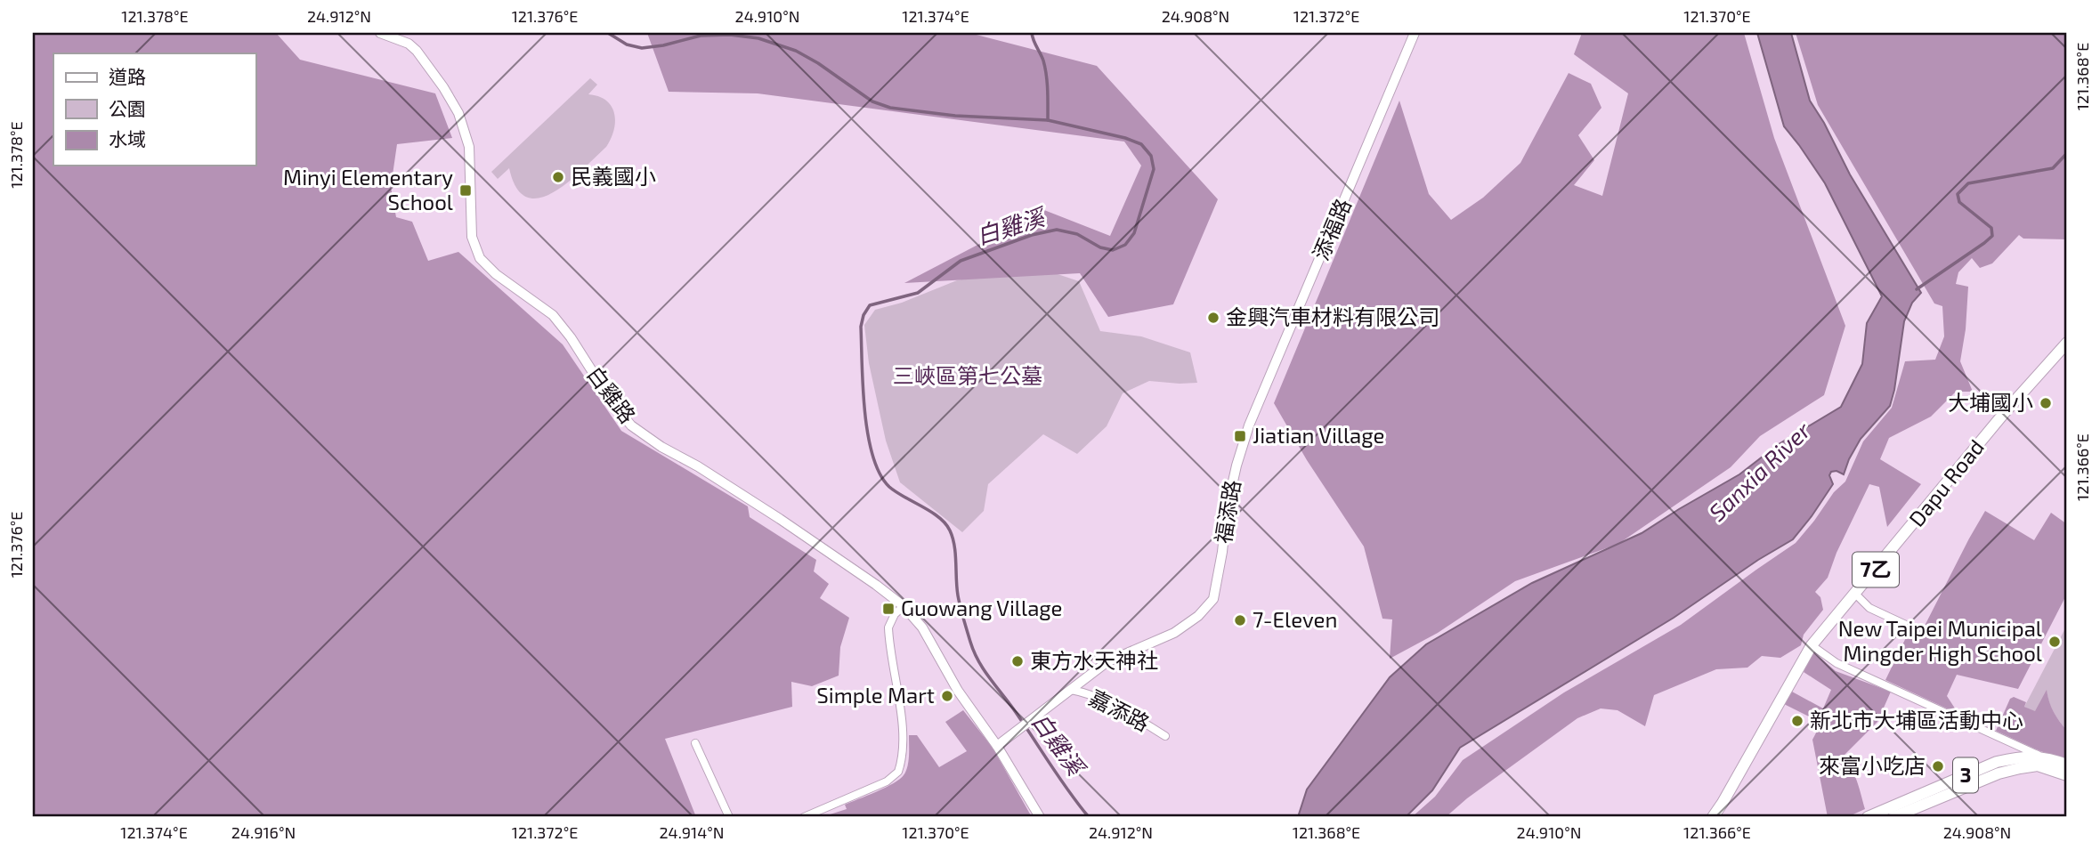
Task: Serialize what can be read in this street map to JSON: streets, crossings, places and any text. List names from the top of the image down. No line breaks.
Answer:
{"streets":{"main road":["Dapu Road","7乙","3"],"street":["添福路","白雞路","福添路","嘉添路"]},"crossings":[["添福路","福添路"],["福添路","嘉添路"]],"water":["白雞溪","Sanxia River"],"parks":["三峽區第七公墓"],"places":{"other":["民義國小","金興汽車材料有限公司","大埔國小","7-Eleven","New Taipei Municipal Mingder High School","東方水天神社","Simple Mart","新北市大埔區活動中心","來富小吃店"],"transit":["Minyi Elementary School","Jiatian Village","Guowang Village"]},"legend":["道路","公園","水域"],"coordinates":["121.378°E","24.912°N","121.376°E","24.910°N","121.374°E","24.908°N","121.372°E","121.370°E","121.368°E","121.366°E","24.916°N","24.914°N"]}
